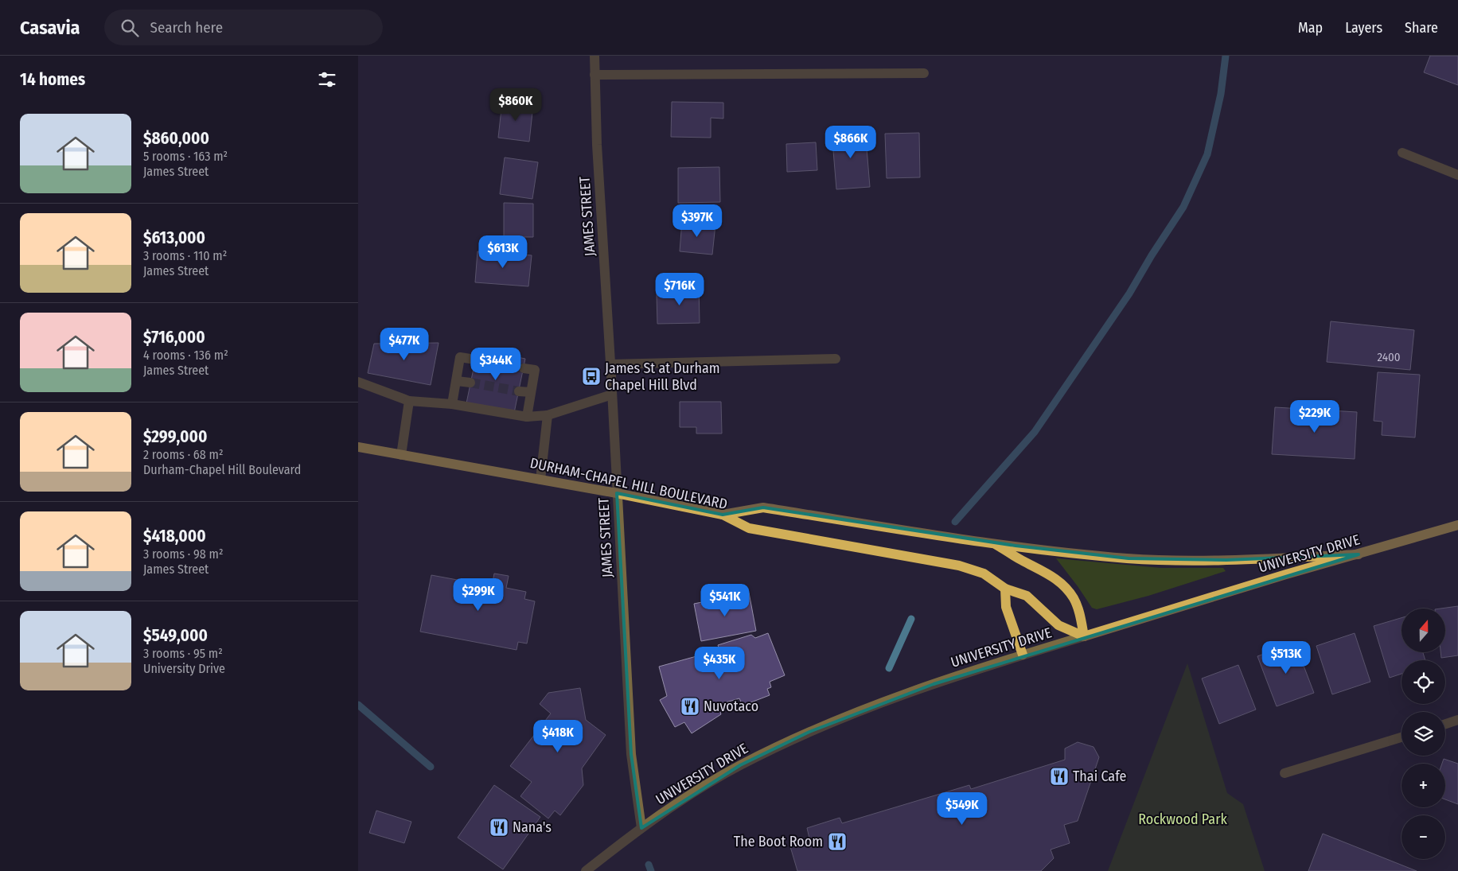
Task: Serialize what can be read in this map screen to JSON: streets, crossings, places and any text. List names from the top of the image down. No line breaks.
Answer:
{"streets":{"main road":["DURHAM-CHAPEL HILL BOULEVARD","UNIVERSITY DRIVE"],"street":["JAMES STREET"]},"crossings":[["JAMES STREET","DURHAM-CHAPEL HILL BOULEVARD"],["JAMES STREET","UNIVERSITY DRIVE"],["DURHAM-CHAPEL HILL BOULEVARD","UNIVERSITY DRIVE"]],"parks":["Rockwood Park"],"places":{"bus stop":["James St at Durham Chapel Hill Blvd"],"restaurant":["Nuvotaco","Thai Cafe","Nana's","The Boot Room"]},"house_numbers":["2400"],"north":"top","page":{"header":"Casavia","search":"Search here","nav":["Map","Layers","Share"],"heading":"14 homes","price":["$860K","$866K","$397K","$613K","$716K","$477K","$344K","$229K","$299K","$541K","$513K","$435K","$418K","$549K"],"list":[{"name":"$860,000","note":"5 rooms · 163 m² · James Street"},{"name":"$613,000","note":"3 rooms · 110 m² · James Street"},{"name":"$716,000","note":"4 rooms · 136 m² · James Street"},{"name":"$299,000","note":"2 rooms · 68 m² · Durham-Chapel Hill Boulevard"},{"name":"$418,000","note":"3 rooms · 98 m² · James Street"},{"name":"$549,000","note":"3 rooms · 95 m² · University Drive"}],"map_buttons":["+","−"]}}
